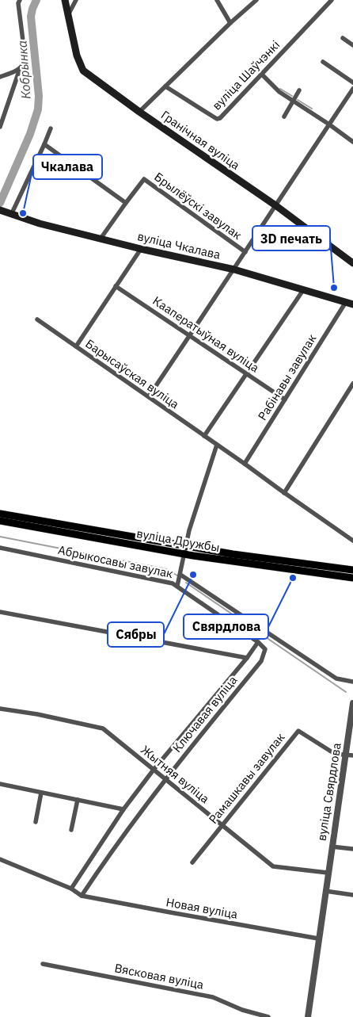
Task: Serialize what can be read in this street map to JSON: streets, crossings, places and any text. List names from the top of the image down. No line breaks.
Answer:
{"streets":{"main road":["Гранічная вуліца","вуліца Чкалава","вуліца Дружбы"],"street":["вуліца Шаўчэнкі","Брылёўскі завулак","Кааператыўная вуліца","Барысаўская вуліца","Рабінавы завулак","Абрыкосавы завулак","Ключавая вуліца","Жытняя вуліца","Рамашкавы завулак","вуліца Свярдлова","Новая вуліца","Вясковая вуліца"]},"crossings":[["Брылёўскі завулак","вуліца Чкалава"],["вуліца Чкалава","Рабінавы завулак"],["Кааператыўная вуліца","Рабінавы завулак"],["Барысаўская вуліца","Рабінавы завулак"],["Абрыкосавы завулак","Ключавая вуліца"],["Ключавая вуліца","Жытняя вуліца"],["Ключавая вуліца","Новая вуліца"],["Жытняя вуліца","Рамашкавы завулак"],["Жытняя вуліца","вуліца Свярдлова"],["Рамашкавы завулак","вуліца Свярдлова"],["вуліца Свярдлова","Новая вуліца"]],"water":["Кобрынка"],"places":["Чкалава","3D печать","Сябры","Свярдлова"]}
